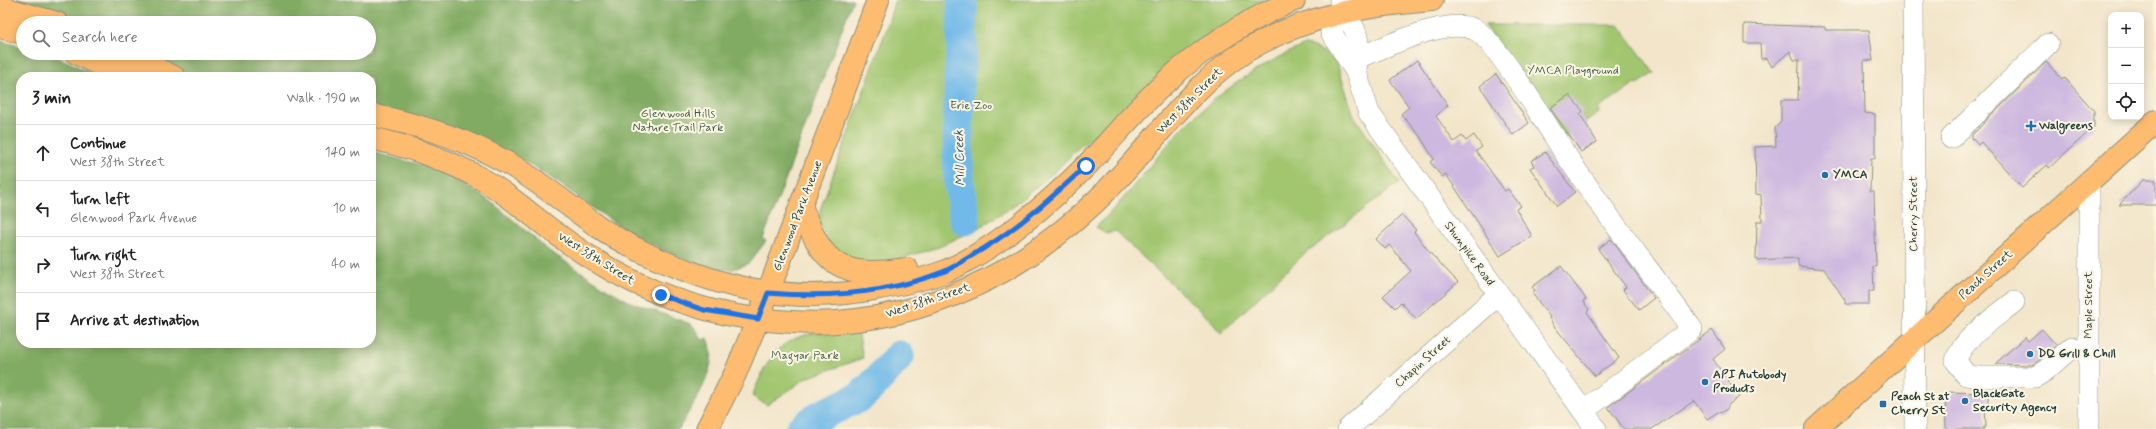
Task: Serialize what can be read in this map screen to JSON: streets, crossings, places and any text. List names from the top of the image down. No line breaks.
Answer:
{"streets":{"main road":["West 38th Street","Glenwood Park Avenue","Peach Street"],"street":["Cherry Street","Shunpike Road","Maple Street","Chapin Street"]},"crossings":[["West 38th Street","Glenwood Park Avenue"],["West 38th Street","Shunpike Road"],["Cherry Street","Peach Street"],["Shunpike Road","Chapin Street"],["Peach Street","Maple Street"]],"water":["Mill Creek"],"parks":["YMCA Playground","Erie Zoo","Glenwood Hills Nature Trail Park","Magyar Park"],"places":{"health":["Walgreens"],"other":["YMCA","DQ Grill & Chill","API Autobody Products","BlackGate Security Agency"],"transit":["Peach St at Cherry St"]},"page":{"map_buttons":["+","−"],"search":"Search here","heading":["3 min","Walk · 190 m"],"list":[["Continue","West 38th Street","140 m"],["Turn left","Glenwood Park Avenue","10 m"],["Turn right","West 38th Street","40 m"],"Arrive at destination"]}}
